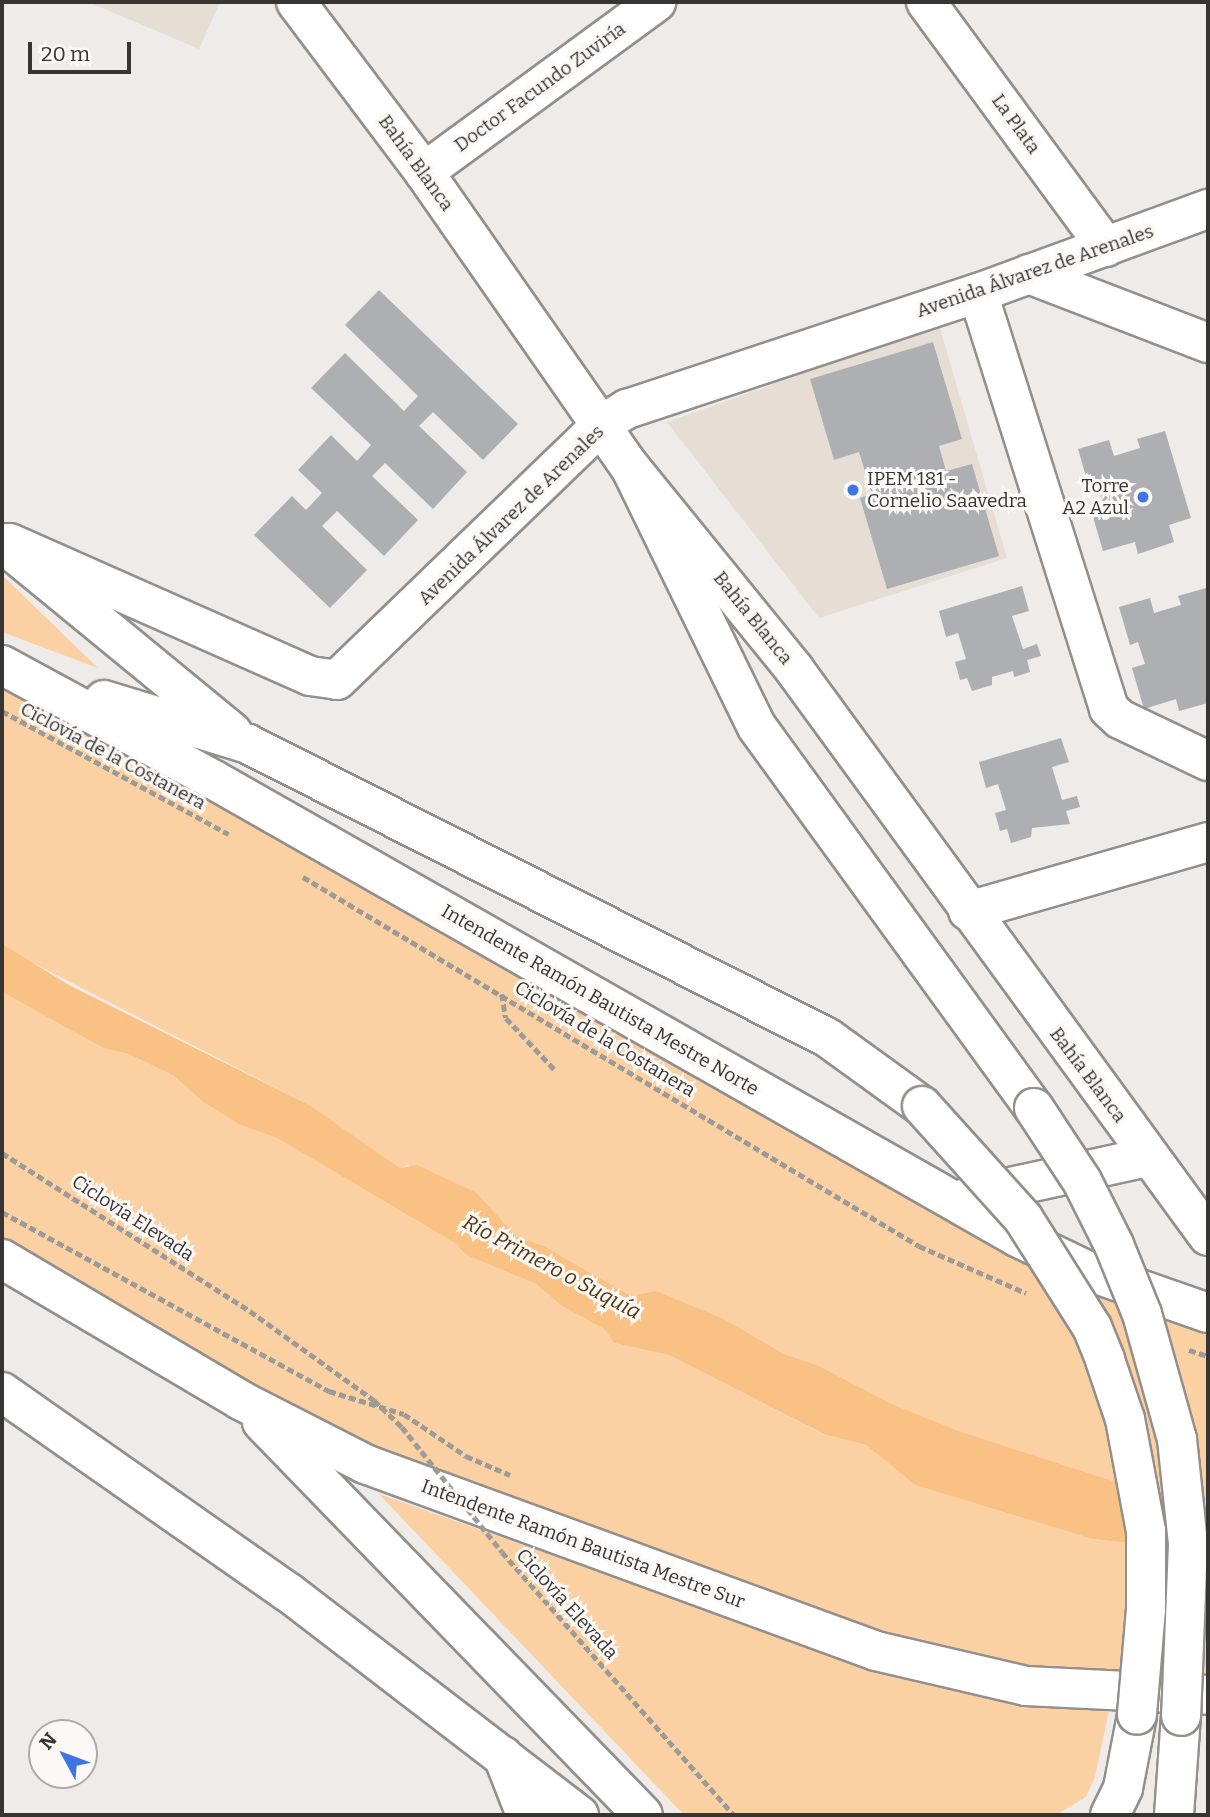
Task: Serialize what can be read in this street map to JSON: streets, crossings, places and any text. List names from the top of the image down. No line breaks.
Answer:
{"streets":{"main road":["Doctor Facundo Zuviría","La Plata","Bahía Blanca","Avenida Álvarez de Arenales","Intendente Ramón Bautista Mestre Norte","Intendente Ramón Bautista Mestre Sur"],"path":["Ciclovía de la Costanera","Ciclovía Elevada"]},"crossings":[["Doctor Facundo Zuviría","Bahía Blanca"],["La Plata","Avenida Álvarez de Arenales"],["Bahía Blanca","Avenida Álvarez de Arenales"]],"water":["Río Primero o Suquía"],"places":["IPEM 181 - Cornelio Saavedra","Torre A2 Azul"],"scale_bar":"20 m","north":"top left"}
